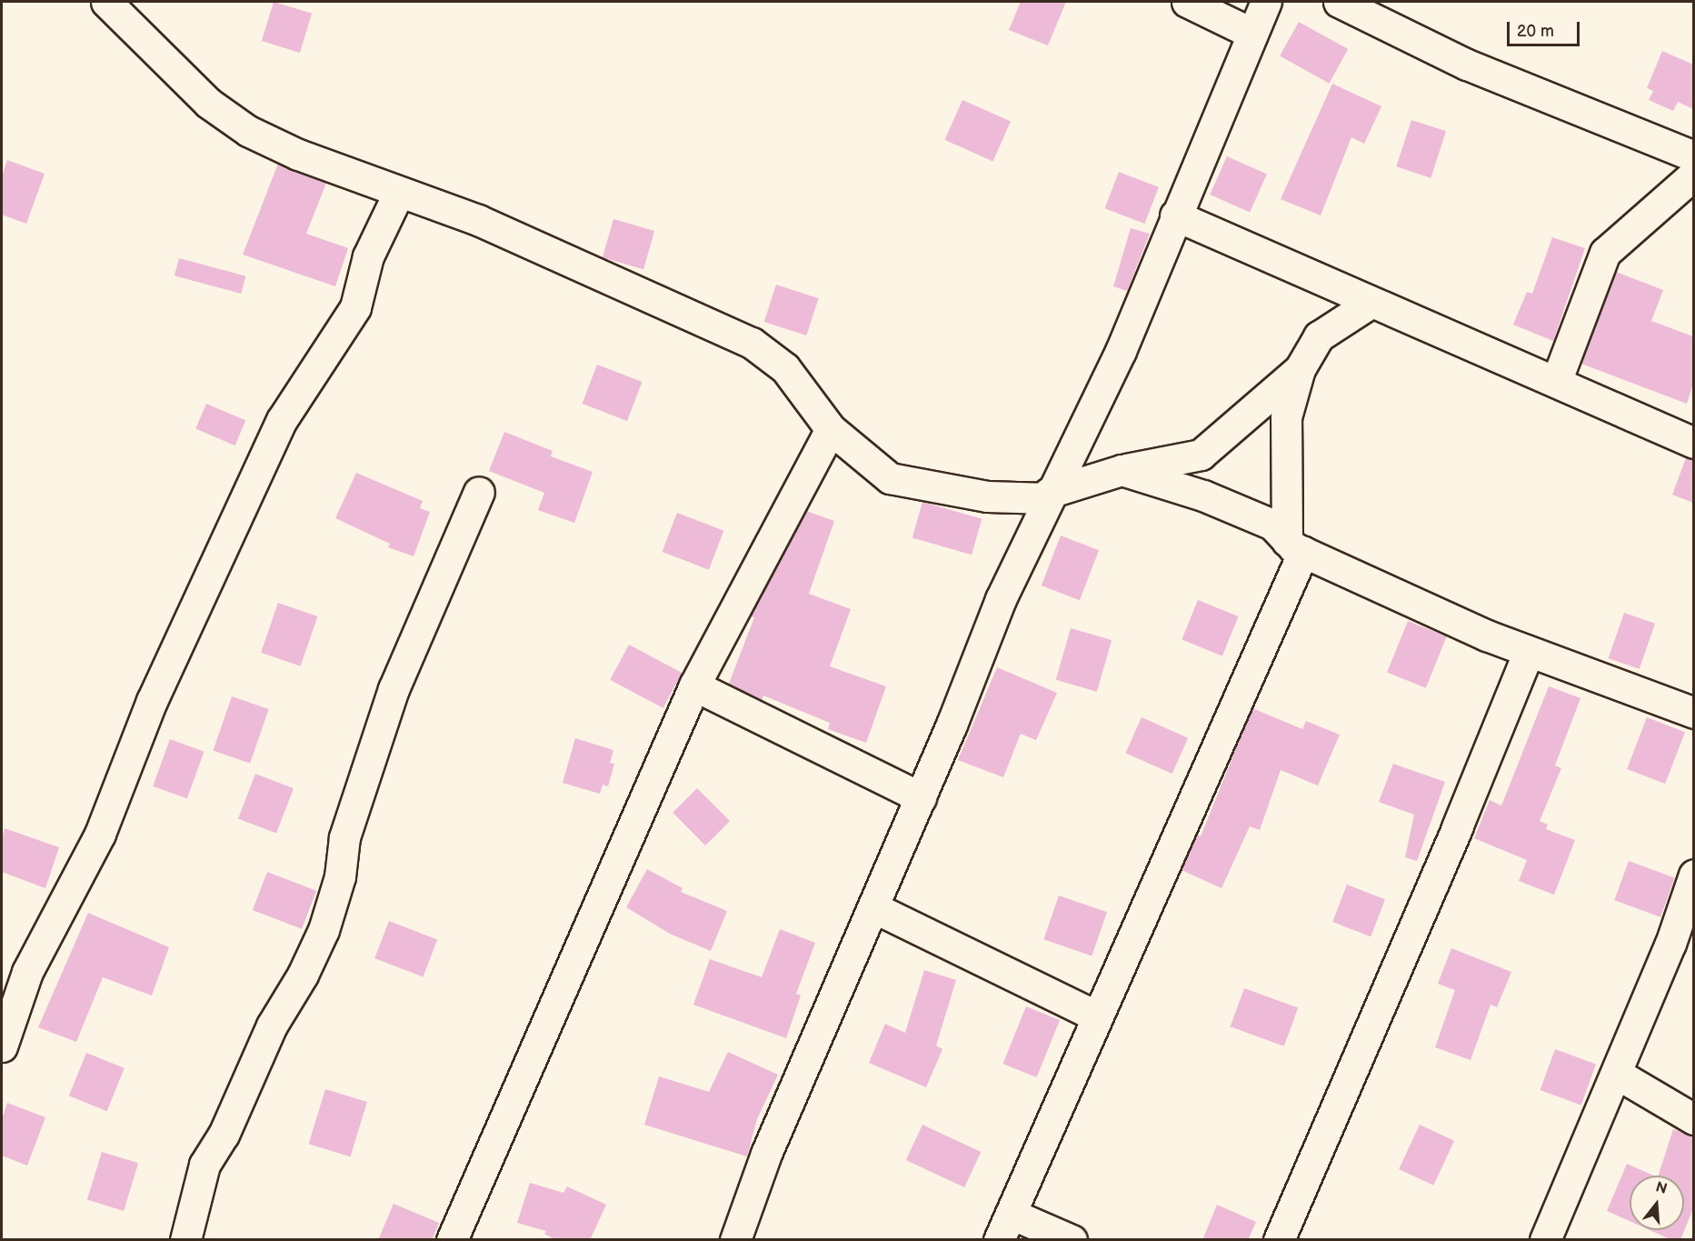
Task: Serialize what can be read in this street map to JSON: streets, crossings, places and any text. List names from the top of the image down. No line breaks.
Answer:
{"scale_bar":"20 m","north":"top"}
